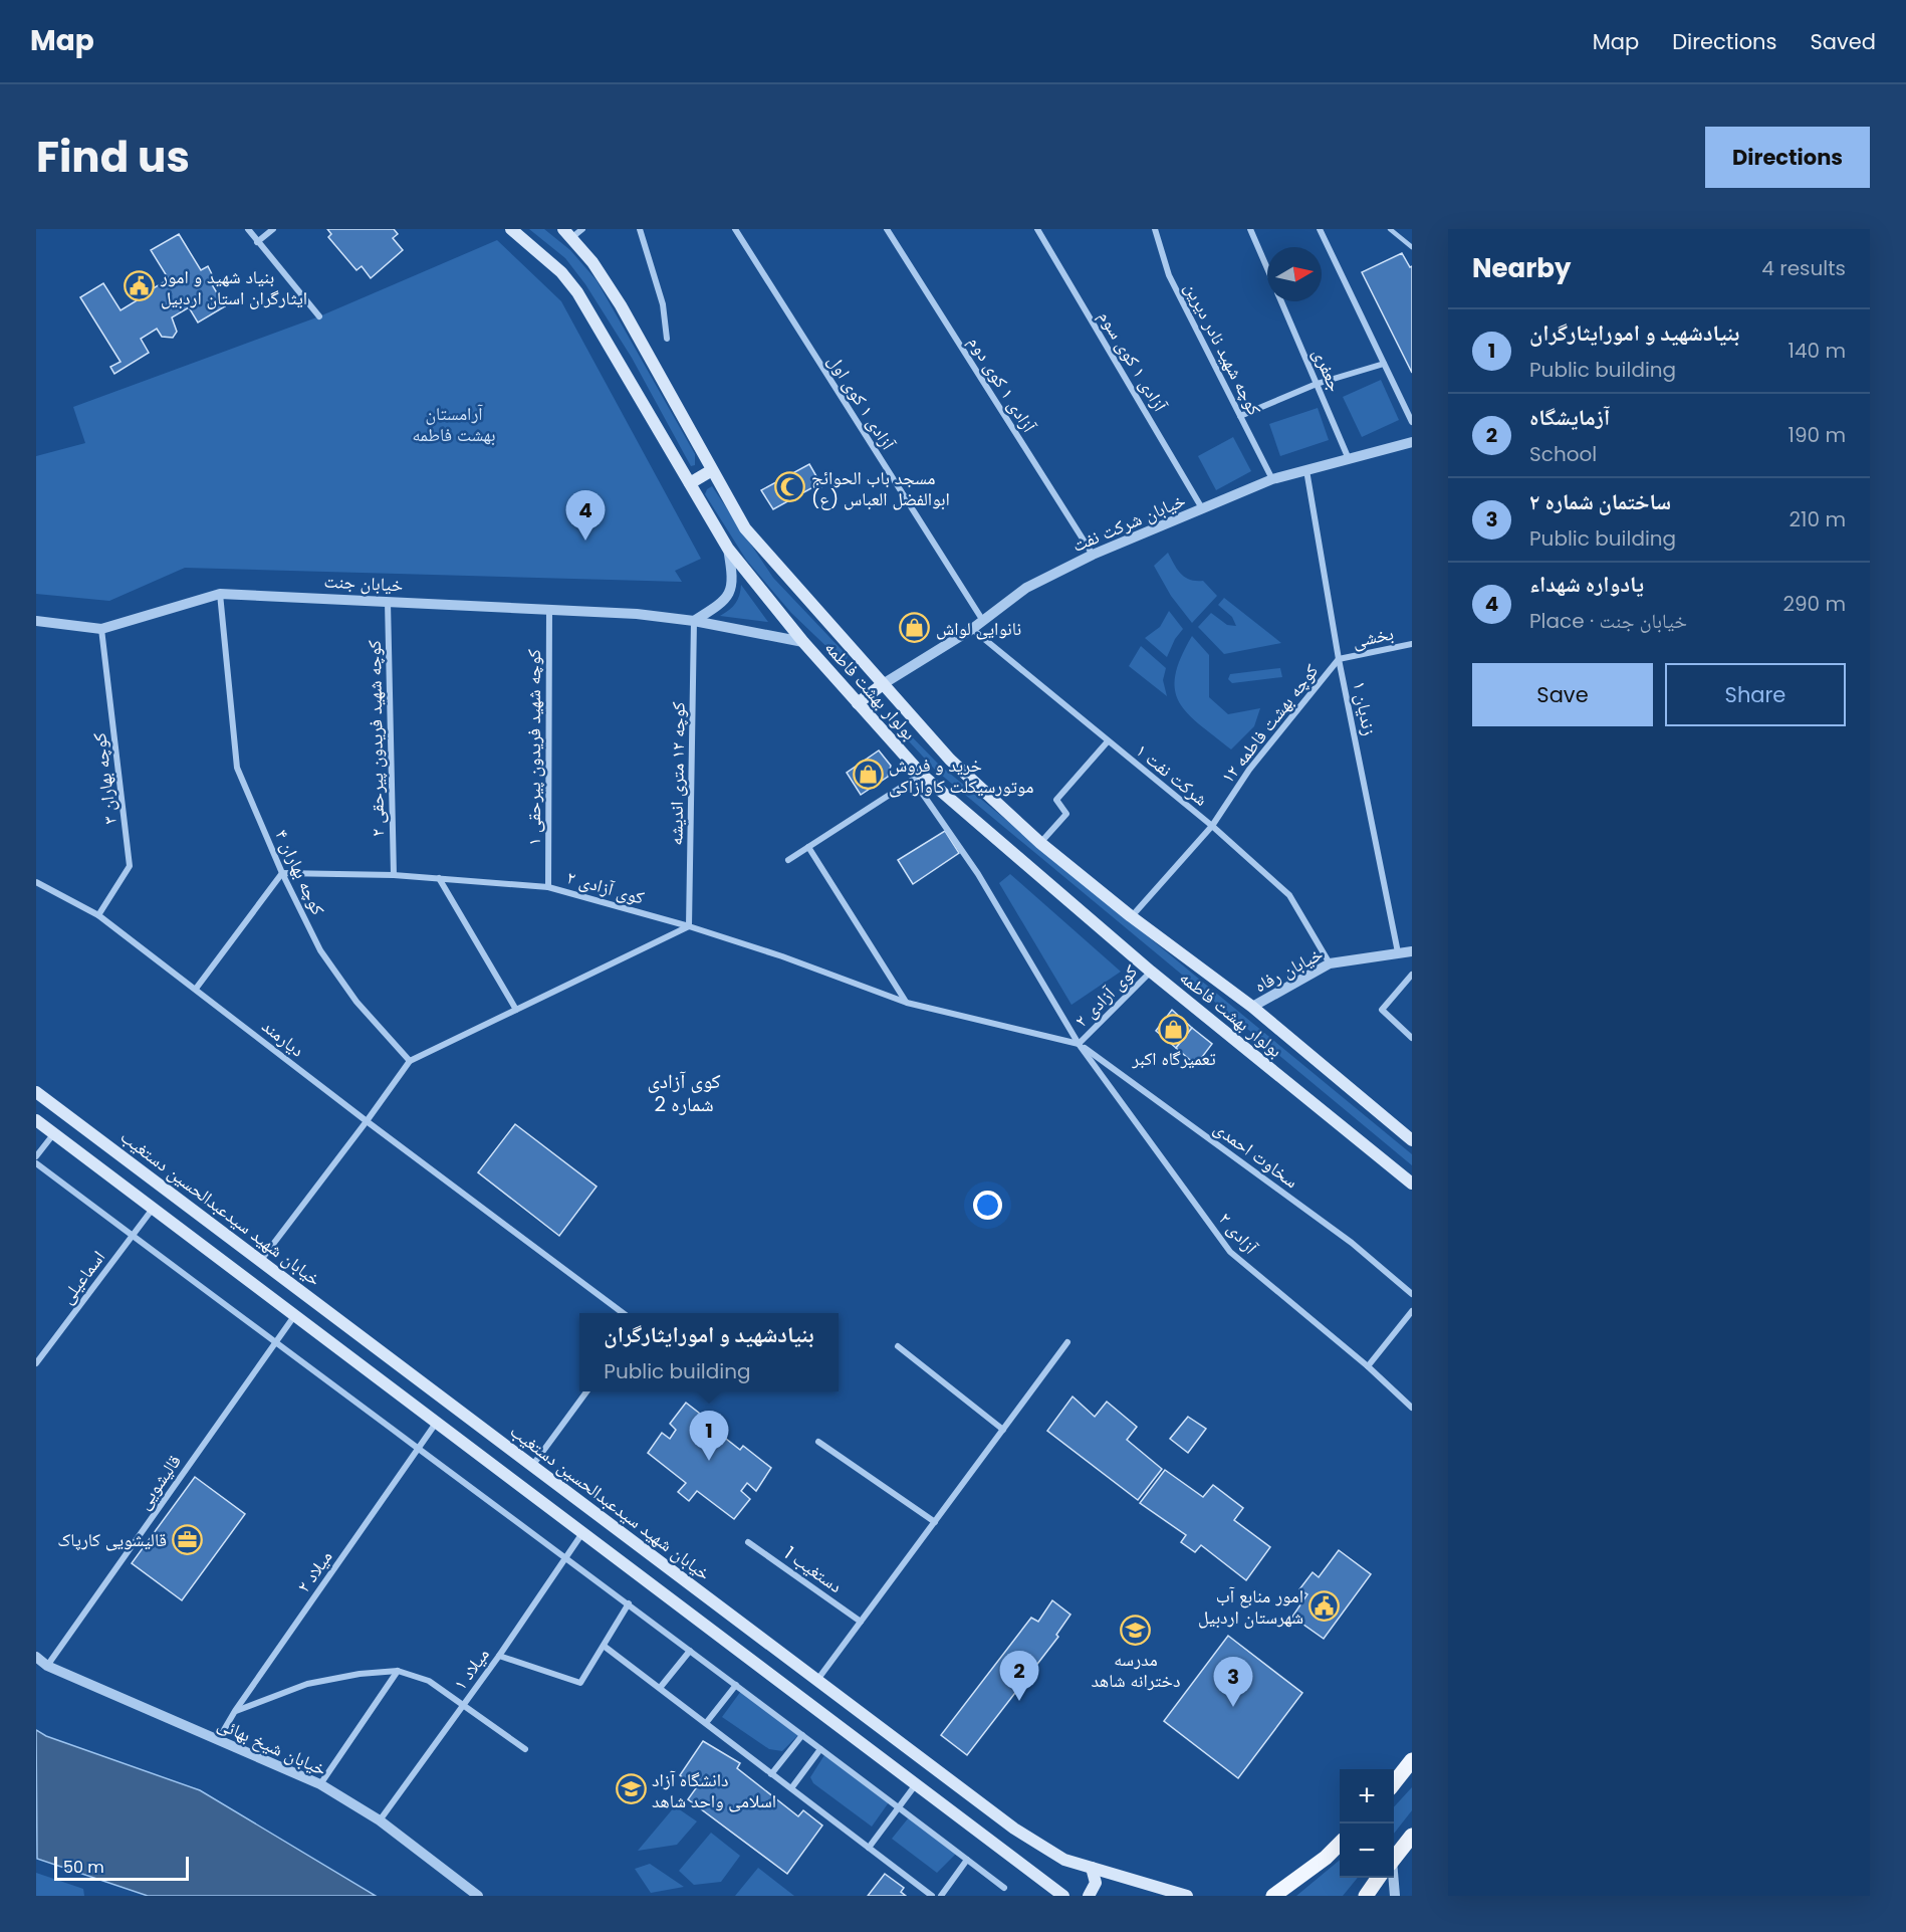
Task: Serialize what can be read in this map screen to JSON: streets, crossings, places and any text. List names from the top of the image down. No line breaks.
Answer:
{"streets":{"main road":["بولوار بهشت فاطمه","خیابان شهید سیدعبدالحسین دستغیب"],"street":["کوچه شهید نادر دیرین","آزادی ۱ کوی سوم","جعفری","آزادی ۱ کوی دوم","آزادی ۱ کوی اول","خیابان شرکت نفت","خیابان جنت","بخشی","زندیان ۱","کوچه بهشت فاطمه ۱۲","کوچه شهید فریدون پیرحقی ۲","کوچه شهید فریدون پیرحقی ۱","کوچه ۱۲ متری اندیشه","شرکت نفت ۱","کوچه بهاران ۳","کوچه بهاران ۴","کوی آزادی ۲","خیابان رفاه","دیارمند","سخاوت احمدی","آزادی ۲","اسماعیلی","قالیشویی","دستغیب 1","میلاد ۲","میلاد ۱","خیابان شیخ بهائی"]},"crossings":[["کوچه شهید نادر دیرین","خیابان شرکت نفت"],["آزادی ۱ کوی سوم","خیابان شرکت نفت"],["جعفری","خیابان شرکت نفت"],["آزادی ۱ کوی دوم","خیابان شرکت نفت"],["آزادی ۱ کوی اول","خیابان شرکت نفت"],["خیابان شرکت نفت","بولوار بهشت فاطمه"],["خیابان شرکت نفت","زندیان ۱"],["خیابان شرکت نفت","شرکت نفت ۱"],["خیابان جنت","بولوار بهشت فاطمه"],["خیابان جنت","کوچه شهید فریدون پیرحقی ۲"],["خیابان جنت","کوچه شهید فریدون پیرحقی ۱"],["خیابان جنت","کوچه ۱۲ متری اندیشه"],["خیابان جنت","کوچه بهاران ۳"],["خیابان جنت","کوچه بهاران ۴"],["بخشی","زندیان ۱"],["بخشی","کوچه بهشت فاطمه ۱۲"],["بولوار بهشت فاطمه","کوچه بهشت فاطمه ۱۲"],["بولوار بهشت فاطمه","کوی آزادی ۲"],["بولوار بهشت فاطمه","خیابان رفاه"],["بولوار بهشت فاطمه","آزادی ۲"],["زندیان ۱","کوچه بهشت فاطمه ۱۲"],["زندیان ۱","خیابان رفاه"],["کوچه بهشت فاطمه ۱۲","شرکت نفت ۱"],["کوچه شهید فریدون پیرحقی ۲","کوی آزادی ۲"],["کوچه شهید فریدون پیرحقی ۱","کوی آزادی ۲"],["کوچه ۱۲ متری اندیشه","کوی آزادی ۲"],["شرکت نفت ۱","خیابان رفاه"],["کوچه بهاران ۳","دیارمند"],["کوچه بهاران ۴","کوی آزادی ۲"],["کوی آزادی ۲","سخاوت احمدی"],["کوی آزادی ۲","آزادی ۲"],["سخاوت احمدی","آزادی ۲"],["قالیشویی","خیابان شیخ بهائی"],["میلاد ۲","خیابان شیخ بهائی"],["میلاد ۱","خیابان شیخ بهائی"]],"districts":["کوی آزادی شماره 2"],"parks":["آرامستان بهشت فاطمه"],"places":{"public building":["بنیاد شهید و امور ایثارگران استان اردبیل","امور منابع آب شهرستان اردبیل"],"mosque":["مسجد باب الحوائج ابوالفضل العباس (ع)"],"shop":["نانوایی لواش","خرید و فروش موتورسیکلت کاوازاکی","تعمیرگاه اکبر"],"office":["قالیشویی کارپاک"],"school or university":["مدرسه دخترانه شاهد","دانشگاه آزاد اسلامی واحد شاهد"]},"scale_bar":"50 m","north":"right","page":{"header":"Map","nav":["Map","Directions","Saved"],"title":"Find us","buttons":["Directions",["Save","Share"]],"heading":["Nearby","4 results"],"list":[{"mark":"1","name":"بنیادشهید و امورایثارگران","note":"Public building","value":"140 m"},{"mark":"2","name":"آزمایشگاه","note":"School","value":"190 m"},{"mark":"3","name":"ساختمان شماره ۲","note":"Public building","value":"210 m"},{"mark":"4","name":"یادواره شهداء","note":"Place · خیابان جنت","value":"290 m"}],"pins":["4","1","2","3"],"popup":["بنیادشهید و امورایثارگران","Public building"],"map_buttons":["+","−"],"scale":"50 m"}}
